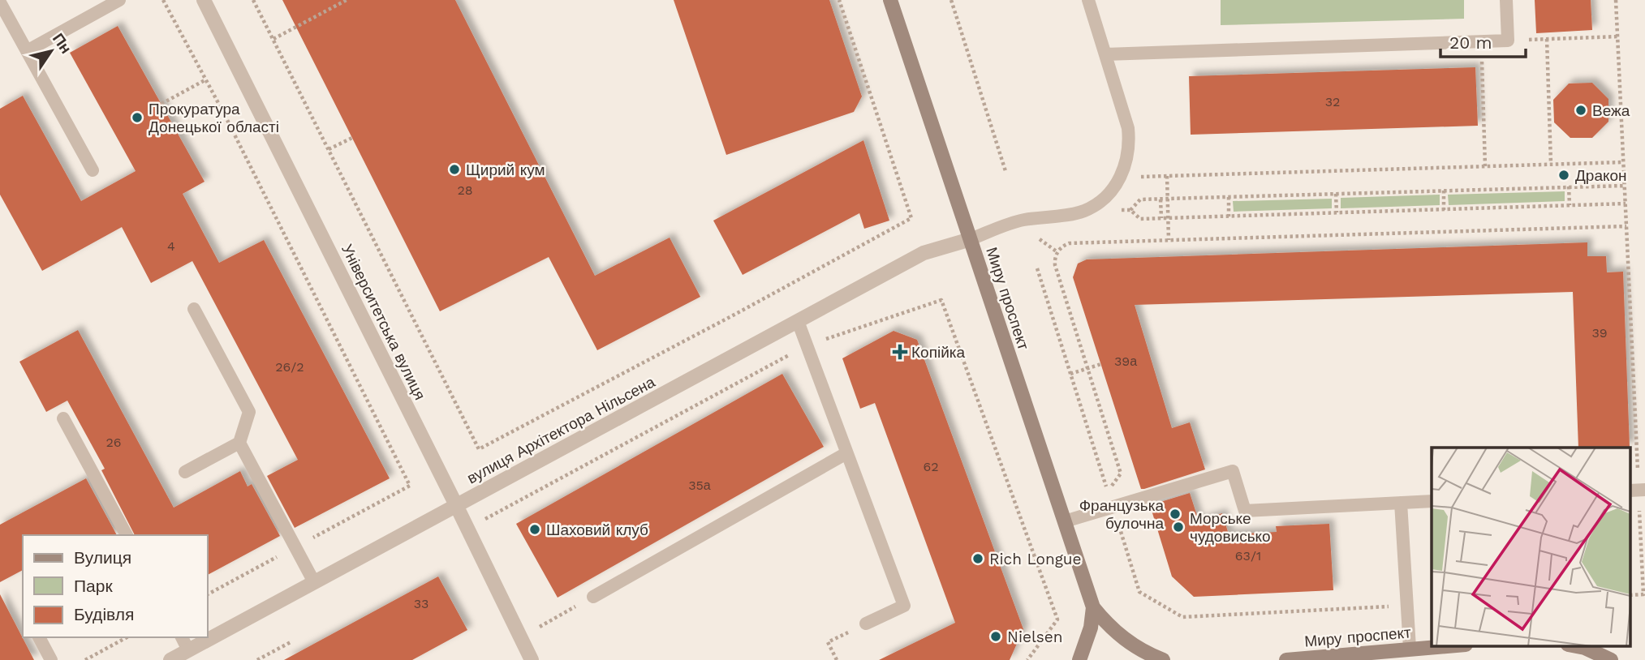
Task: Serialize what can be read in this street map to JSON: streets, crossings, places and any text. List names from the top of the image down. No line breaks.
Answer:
{"streets":{"main road":["Миру проспект"],"street":["Університетська вулиця","вулиця Архітектора Нільсена"]},"crossings":[["Миру проспект","вулиця Архітектора Нільсена"],["Університетська вулиця","вулиця Архітектора Нільсена"]],"places":{"other":["Вежа","Прокуратура Донецької області","Щирий кум","Дракон","Французька булочна","Морське чудовисько","Шаховий клуб","Rich Longue","Nielsen"],"health":["Копійка"]},"house_numbers":["32","28","4","39","39а","26/2","26","62","35а","63/1","33"],"legend":["Вулиця","Парк","Будівля"],"scale_bar":"20 m","north":"top right"}
